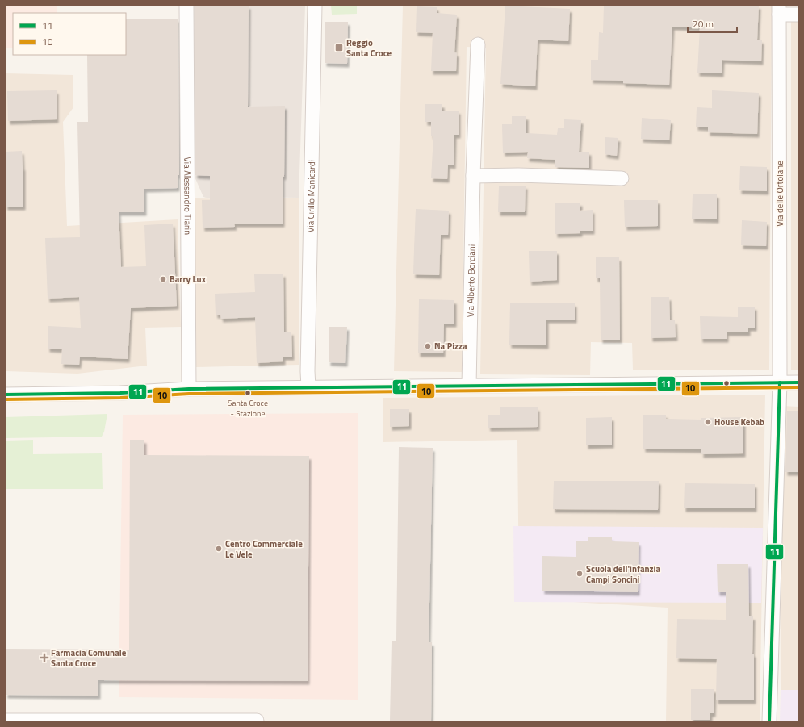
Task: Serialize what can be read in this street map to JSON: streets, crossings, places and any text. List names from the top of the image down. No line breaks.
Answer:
{"streets":{"street":["Via delle Ortolane","Via Cirillo Manicardi","Via Alessandro Tiarini","Via Alberto Borciani"]},"places":{"transit":["Reggio Santa Croce"],"other":["Barry Lux","Na'Pizza","Santa Croce - Stazione","House Kebab","Centro Commerciale Le Vele","Scuola dell'infanzia Campi Soncini"],"health":["Farmacia Comunale Santa Croce"]},"lines":["transit line 11","transit line 10"],"legend":["11","10"],"scale_bar":"20 m"}
